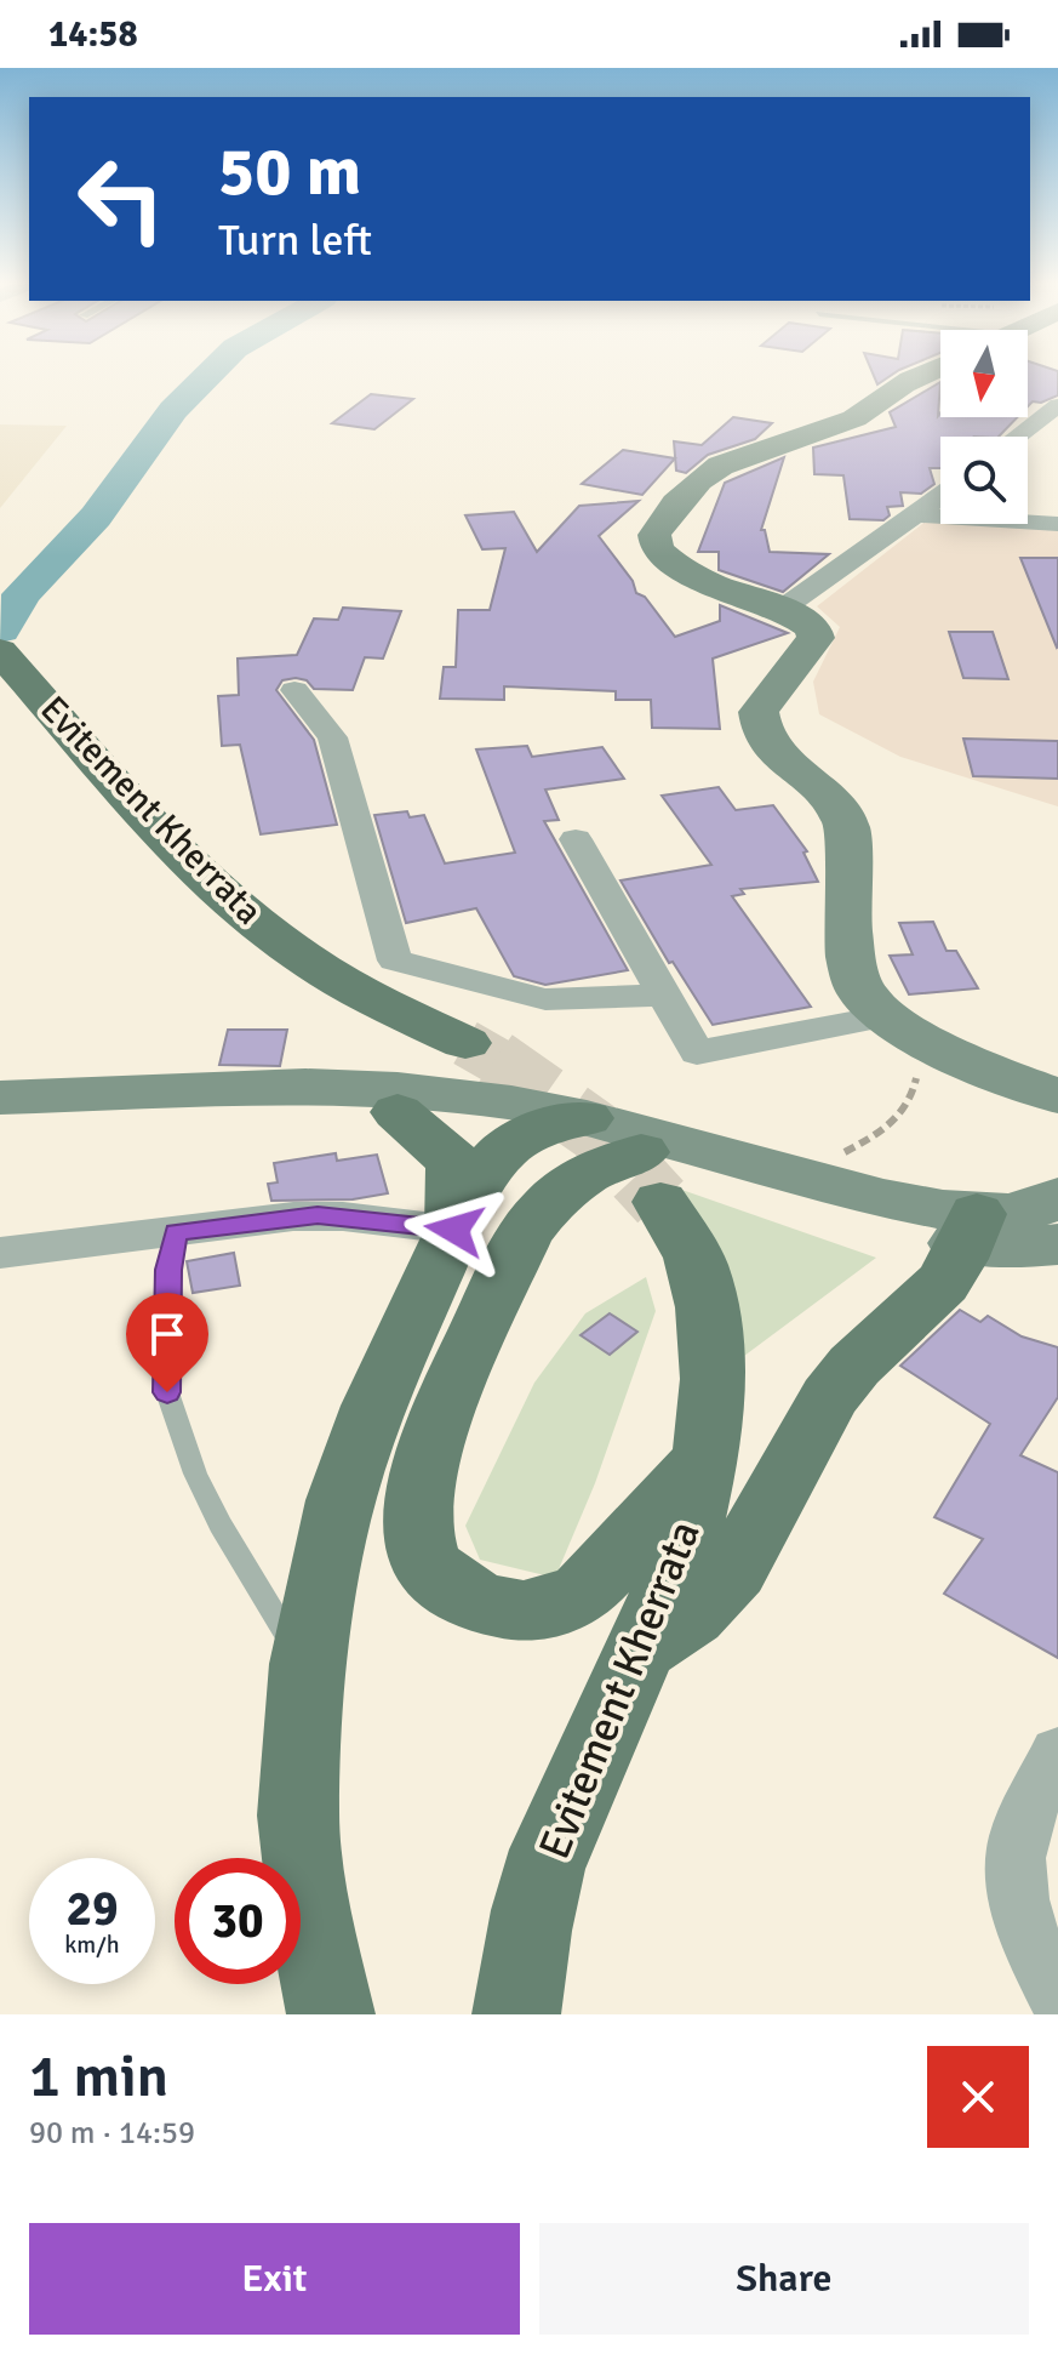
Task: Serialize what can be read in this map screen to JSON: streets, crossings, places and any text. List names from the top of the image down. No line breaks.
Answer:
{"streets":{"main road":["Evitement Kherrata"]},"north":"bottom","page":{"status":"14:58","turn":["50 m","Turn left"],"speed":"29 km/h","limit":"30","heading":["1 min","90 m · 14:59"],"buttons":["Exit","Share"]}}
